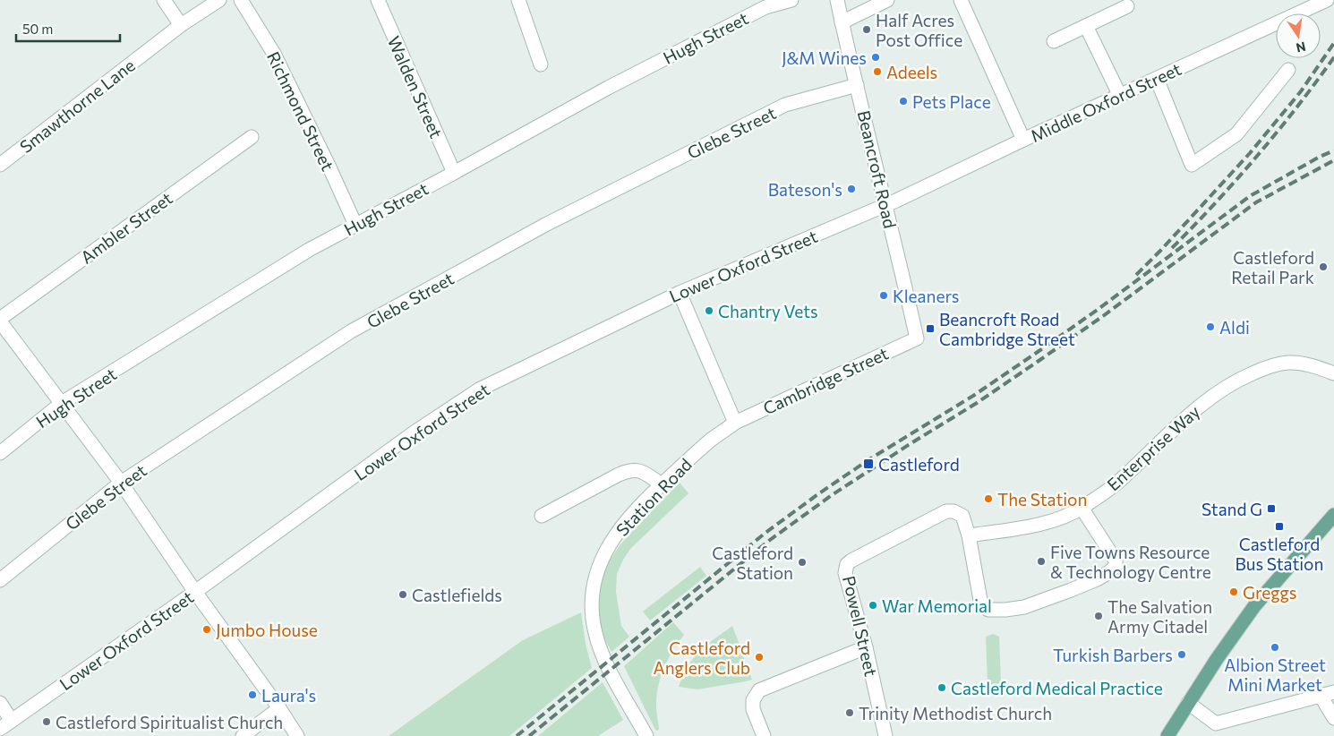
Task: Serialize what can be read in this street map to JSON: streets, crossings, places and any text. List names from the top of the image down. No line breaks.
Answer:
{"streets":{"street":["Hugh Street","Walden Street","Middle Oxford Street","Smawthorne Lane","Richmond Street","Glebe Street","Beancroft Road","Ambler Street","Lower Oxford Street","Cambridge Street","Enterprise Way","Station Road","Powell Street"]},"crossings":[["Hugh Street","Walden Street"],["Hugh Street","Richmond Street"],["Middle Oxford Street","Beancroft Road"],["Middle Oxford Street","Lower Oxford Street"],["Glebe Street","Beancroft Road"],["Beancroft Road","Lower Oxford Street"],["Beancroft Road","Cambridge Street"],["Cambridge Street","Station Road"],["Enterprise Way","Powell Street"]],"places":{"other":["Half Acres Post Office","J&M Wines","Adeels","Pets Place","Bateson's","Castleford Retail Park","Kleaners","Chantry Vets","Aldi","The Station","Five Towns Resource & Technology Centre","Castleford Station","Greggs","Castlefields","War Memorial","The Salvation Army Citadel","Jumbo House","Albion Street Mini Market","Turkish Barbers","Castleford Anglers Club","Castleford Medical Practice","Laura's","Trinity Methodist Church","Castleford Spiritualist Church"],"transit":["Beancroft Road Cambridge Street","Castleford","Stand G","Castleford Bus Station"]},"scale_bar":"50 m","north":"bottom"}
